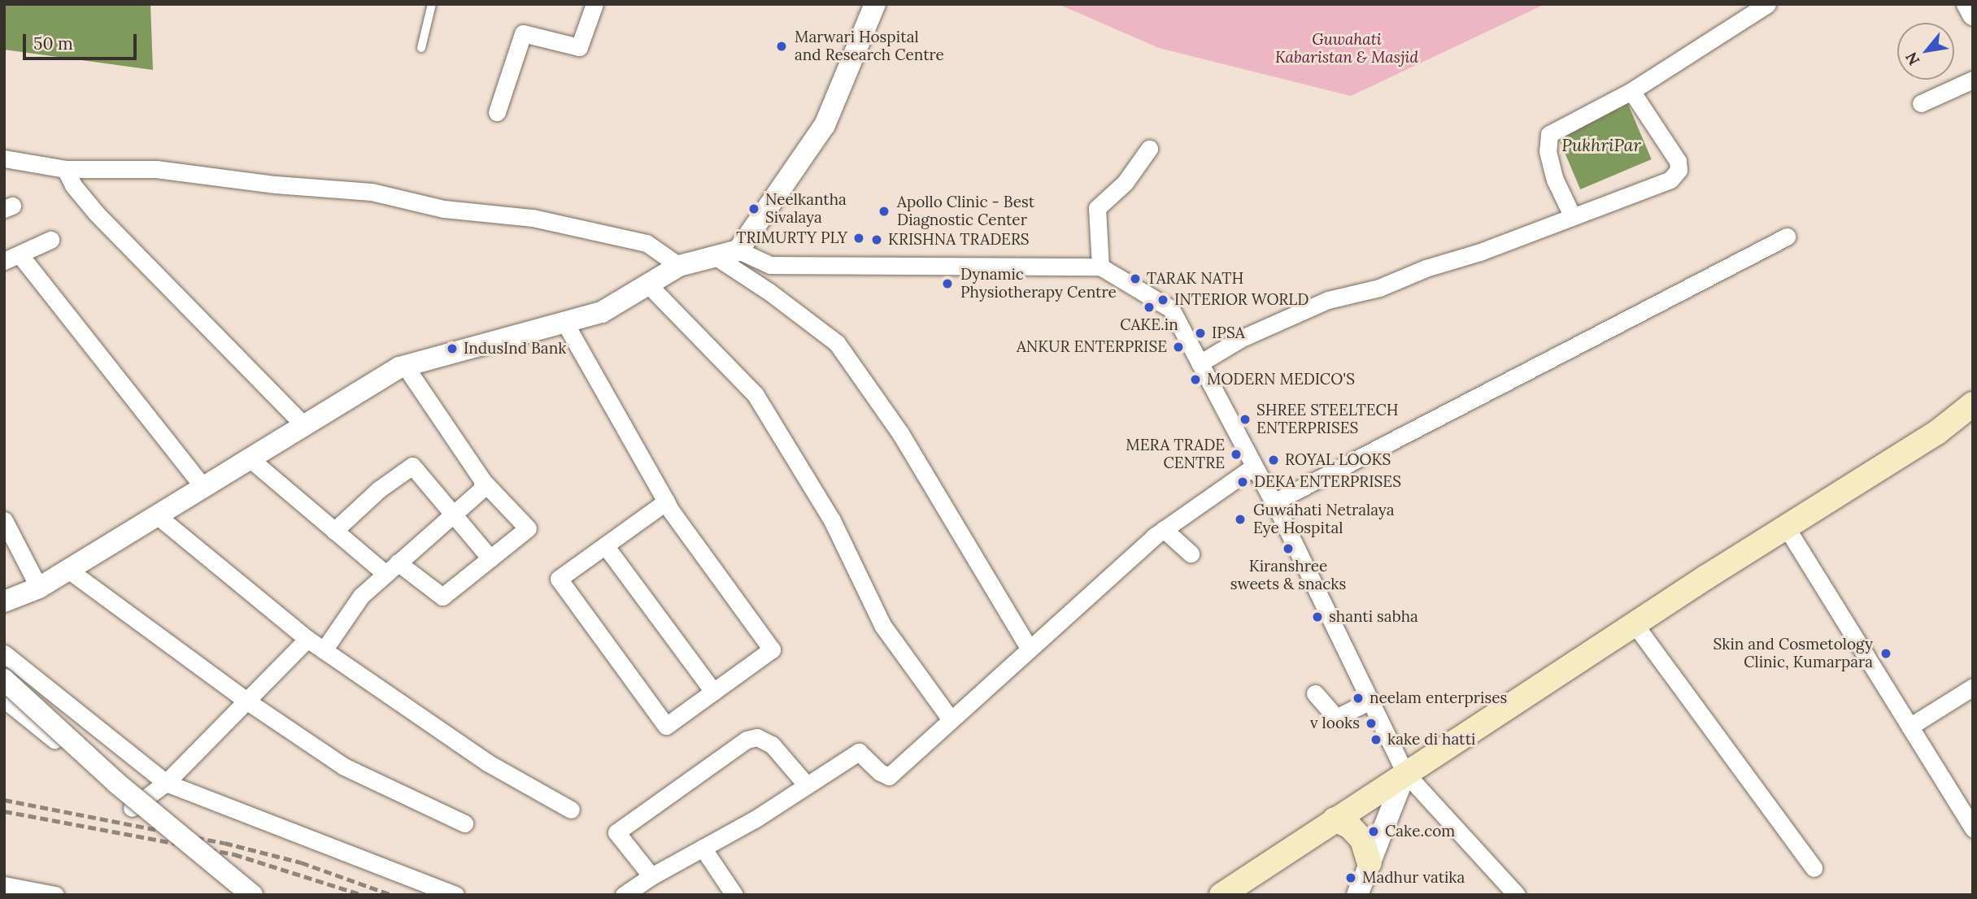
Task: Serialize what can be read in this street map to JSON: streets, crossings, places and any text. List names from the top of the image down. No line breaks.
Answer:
{"water":["PukhriPar"],"parks":["Guwahati Kabaristan & Masjid"],"places":["Marwari Hospital and Research Centre","Neelkantha Sivalaya","Apollo Clinic - Best Diagnostic Center","TRIMURTY PLY","KRISHNA TRADERS","TARAK NATH","Dynamic Physiotherapy Centre","INTERIOR WORLD","CAKE.in","IPSA","ANKUR ENTERPRISE","IndusInd Bank","MODERN MEDICO'S","SHREE STEELTECH ENTERPRISES","MERA TRADE CENTRE","ROYAL LOOKS","DEKA ENTERPRISES","Guwahati Netralaya Eye Hospital","Kiranshree sweets & snacks","shanti sabha","Skin and Cosmetology Clinic, Kumarpara","neelam enterprises","v looks","kake di hatti","Cake.com","Madhur vatika"],"scale_bar":"50 m","north":"bottom left"}
